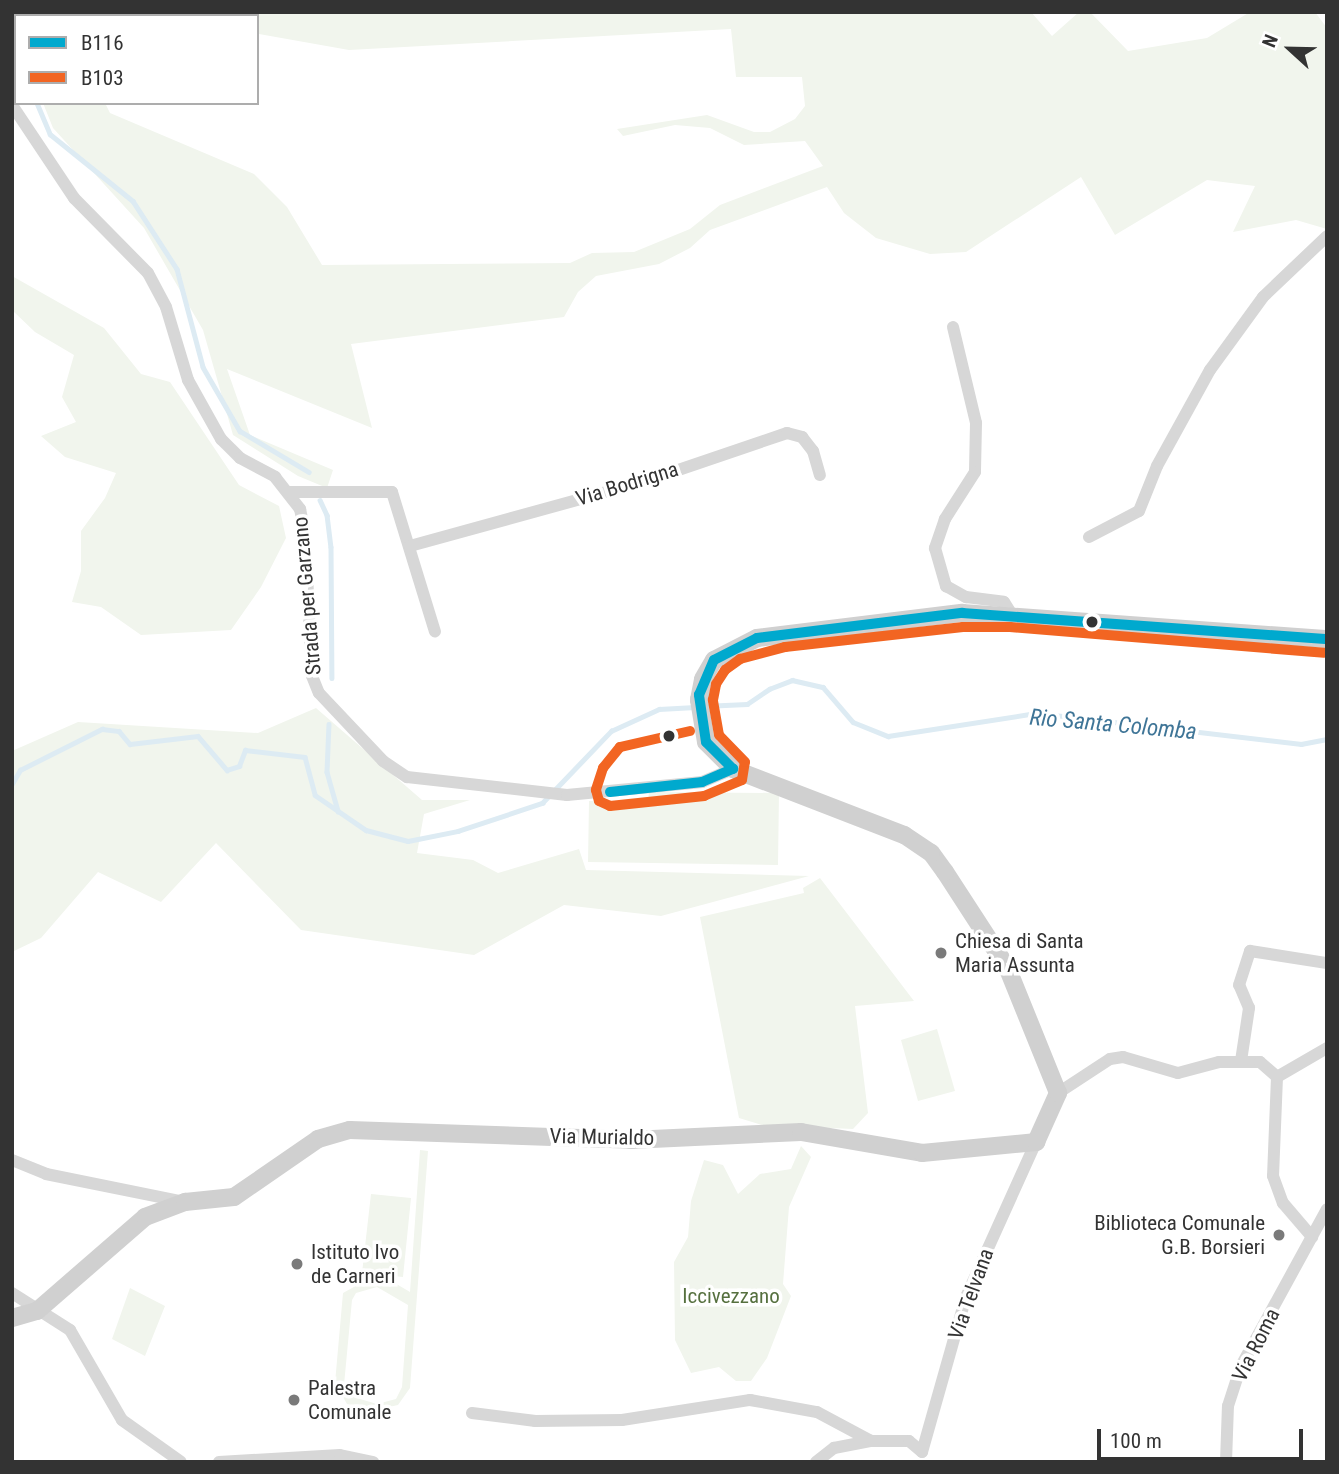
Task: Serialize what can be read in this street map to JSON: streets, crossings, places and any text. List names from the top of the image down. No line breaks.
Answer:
{"streets":{"street":["Via Bodrigna","Strada per Garzano","Via Murialdo","Via Telvana","Via Roma"]},"crossings":[["Via Murialdo","Via Telvana"]],"water":["Rio Santa Colomba"],"parks":["Iccivezzano"],"places":["Chiesa di Santa Maria Assunta","Biblioteca Comunale G.B. Borsieri","Istituto Ivo de Carneri","Palestra Comunale"],"lines":["transit line B116","transit line B103"],"legend":["B116","B103"],"scale_bar":"100 m","north":"left"}
